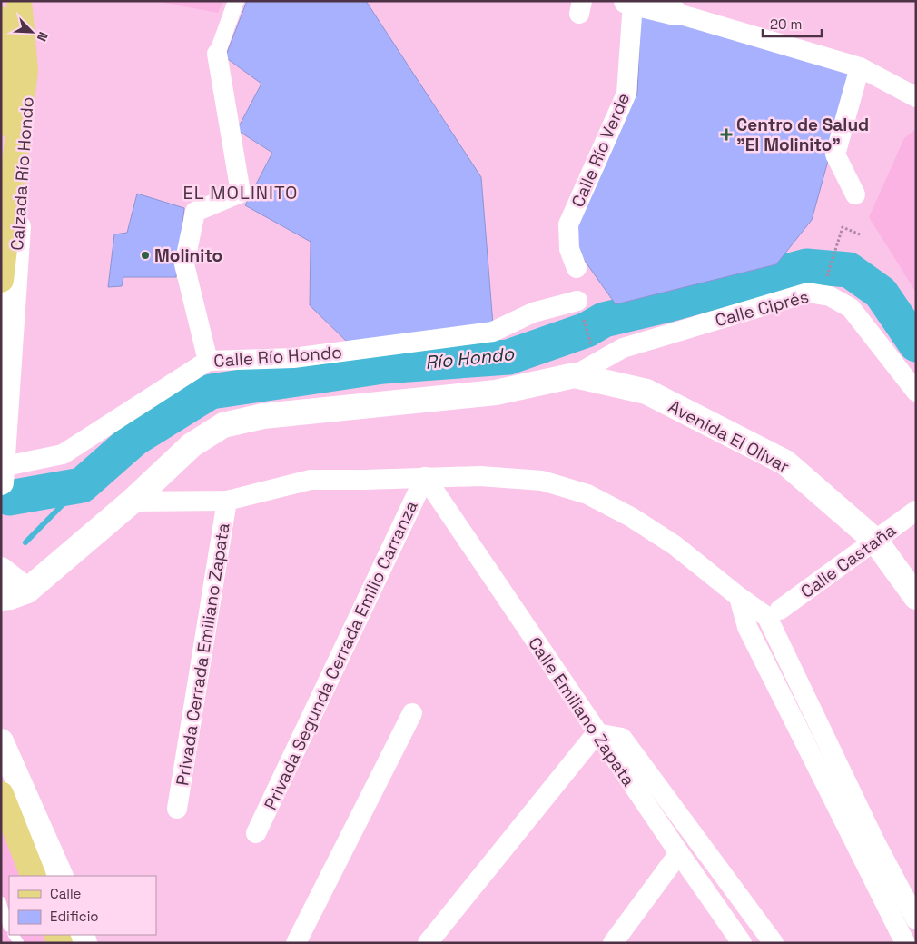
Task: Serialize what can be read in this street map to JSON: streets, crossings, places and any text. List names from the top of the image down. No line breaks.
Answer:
{"streets":{"main road":["Calzada Río Hondo"],"street":["Calle Río Verde","Calle Ciprés","Calle Río Hondo","Avenida El Olivar","Calle Castaña","Privada Cerrada Emiliano Zapata","Privada Segunda Cerrada Emilio Carranza","Calle Emiliano Zapata"]},"crossings":[["Calzada Río Hondo","Calle Río Hondo"],["Calle Ciprés","Avenida El Olivar"],["Avenida El Olivar","Calle Castaña"],["Privada Segunda Cerrada Emilio Carranza","Calle Emiliano Zapata"]],"districts":["EL MOLINITO"],"water":["Río Hondo"],"places":{"health":["Centro de Salud \"El Molinito\""],"other":["Molinito"]},"legend":["Calle","Edificio"],"scale_bar":"20 m","north":"bottom right"}
